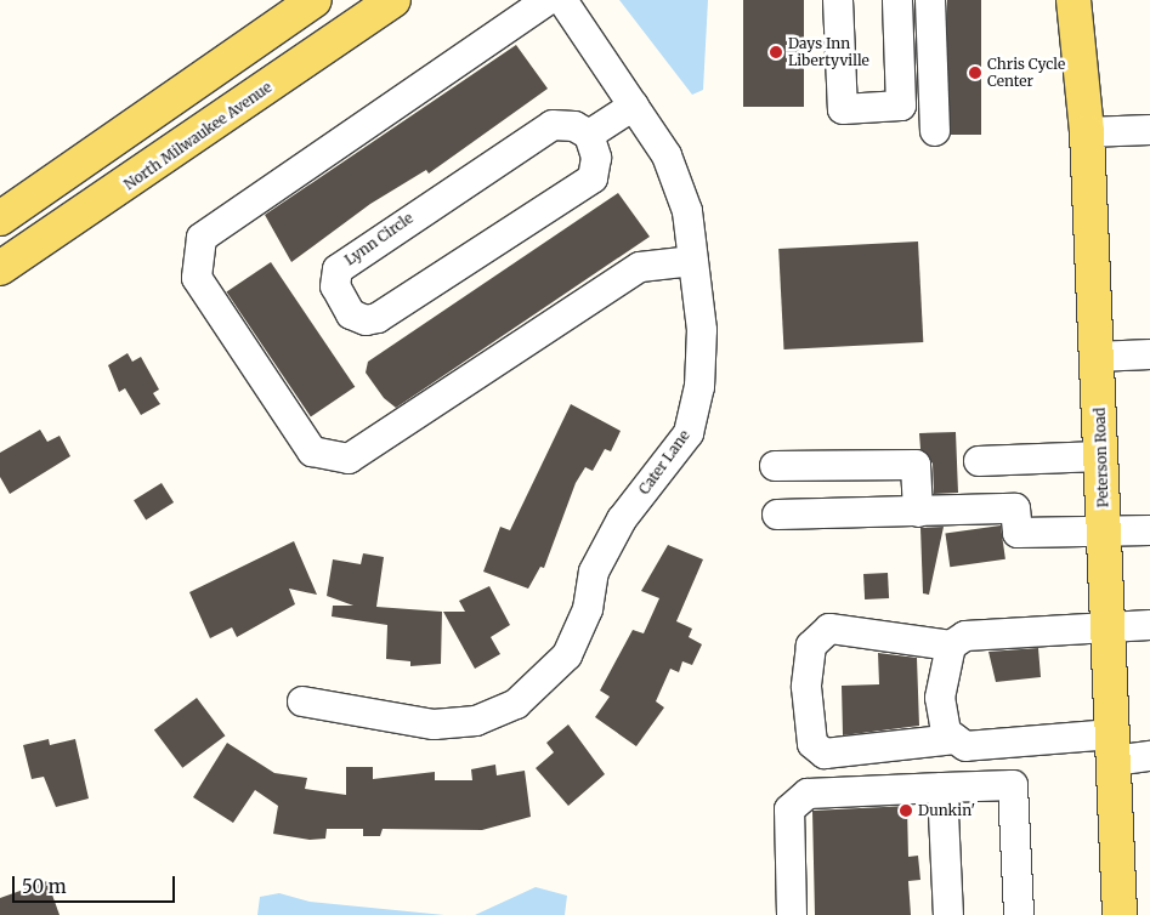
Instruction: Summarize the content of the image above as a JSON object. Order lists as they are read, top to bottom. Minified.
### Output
{"streets":{"main road":["North Milwaukee Avenue","Peterson Road"],"street":["Lynn Circle","Cater Lane"]},"places":["Days Inn Libertyville","Chris Cycle Center","Dunkin'"],"scale_bar":"50 m"}
